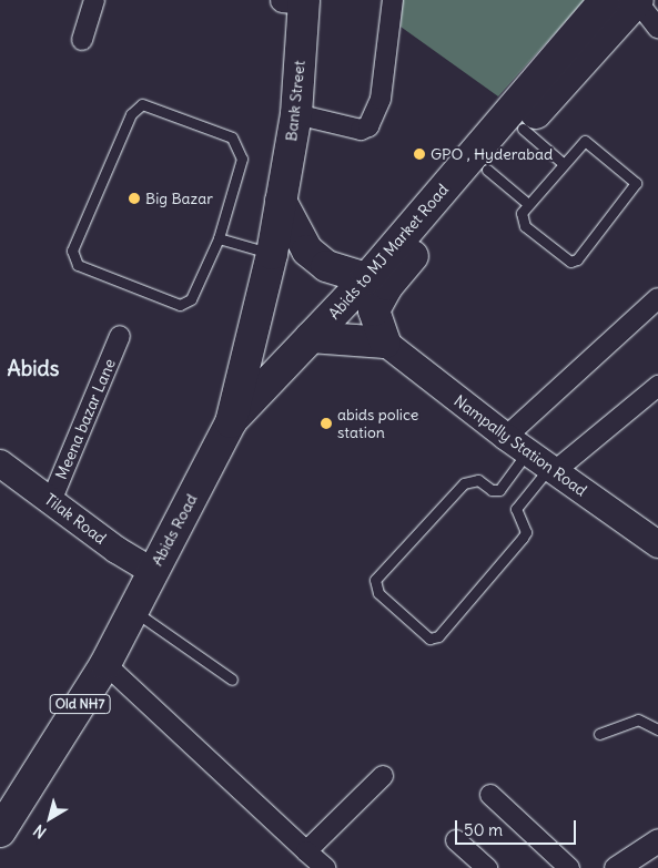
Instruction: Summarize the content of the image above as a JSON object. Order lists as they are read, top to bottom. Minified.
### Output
{"streets":{"main road":["Bank Street","Abids to MJ Market Road","Nampally Station Road","Tilak Road","Abids Road","Old NH7"],"street":["Meena bazar Lane"]},"crossings":[["Bank Street","Abids Road"],["Abids to MJ Market Road","Nampally Station Road"],["Abids to MJ Market Road","Abids Road"],["Meena bazar Lane","Tilak Road"],["Tilak Road","Abids Road"]],"districts":["Abids"],"places":["GPO , Hyderabad","Big Bazar","abids police station"],"scale_bar":"50 m","north":"bottom left"}
